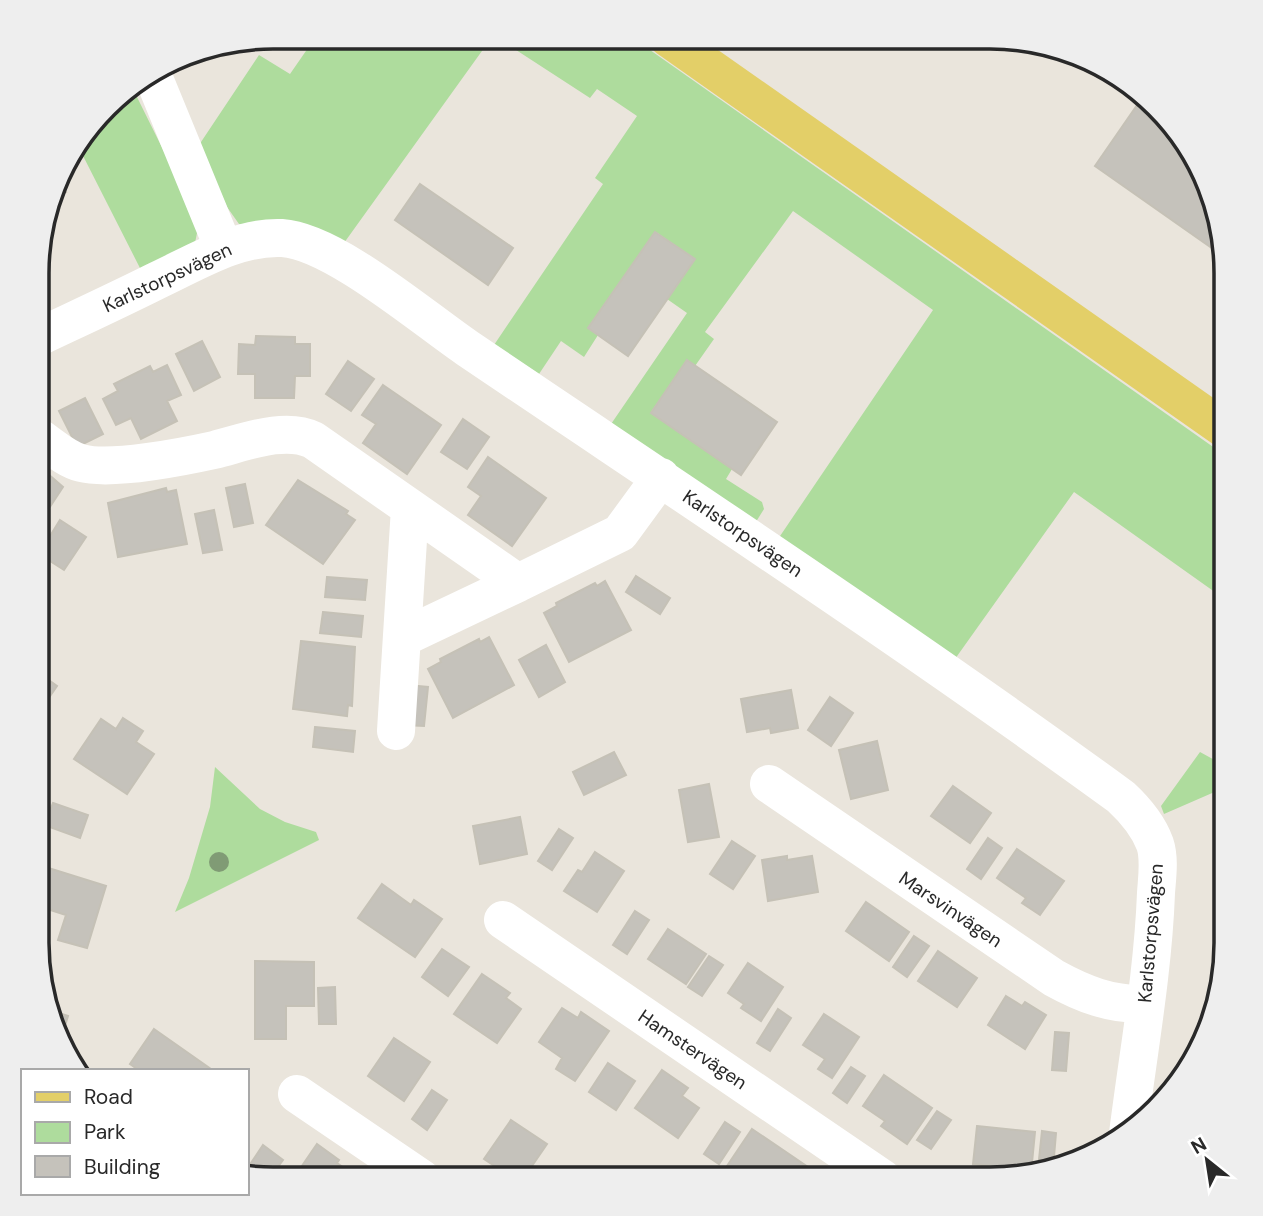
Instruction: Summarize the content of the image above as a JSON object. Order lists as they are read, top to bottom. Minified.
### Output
{"streets":{"street":["Karlstorpsvägen","Marsvinvägen","Hamstervägen"]},"crossings":[["Karlstorpsvägen","Marsvinvägen"]],"legend":["Road","Park","Building"],"north":"top left"}
